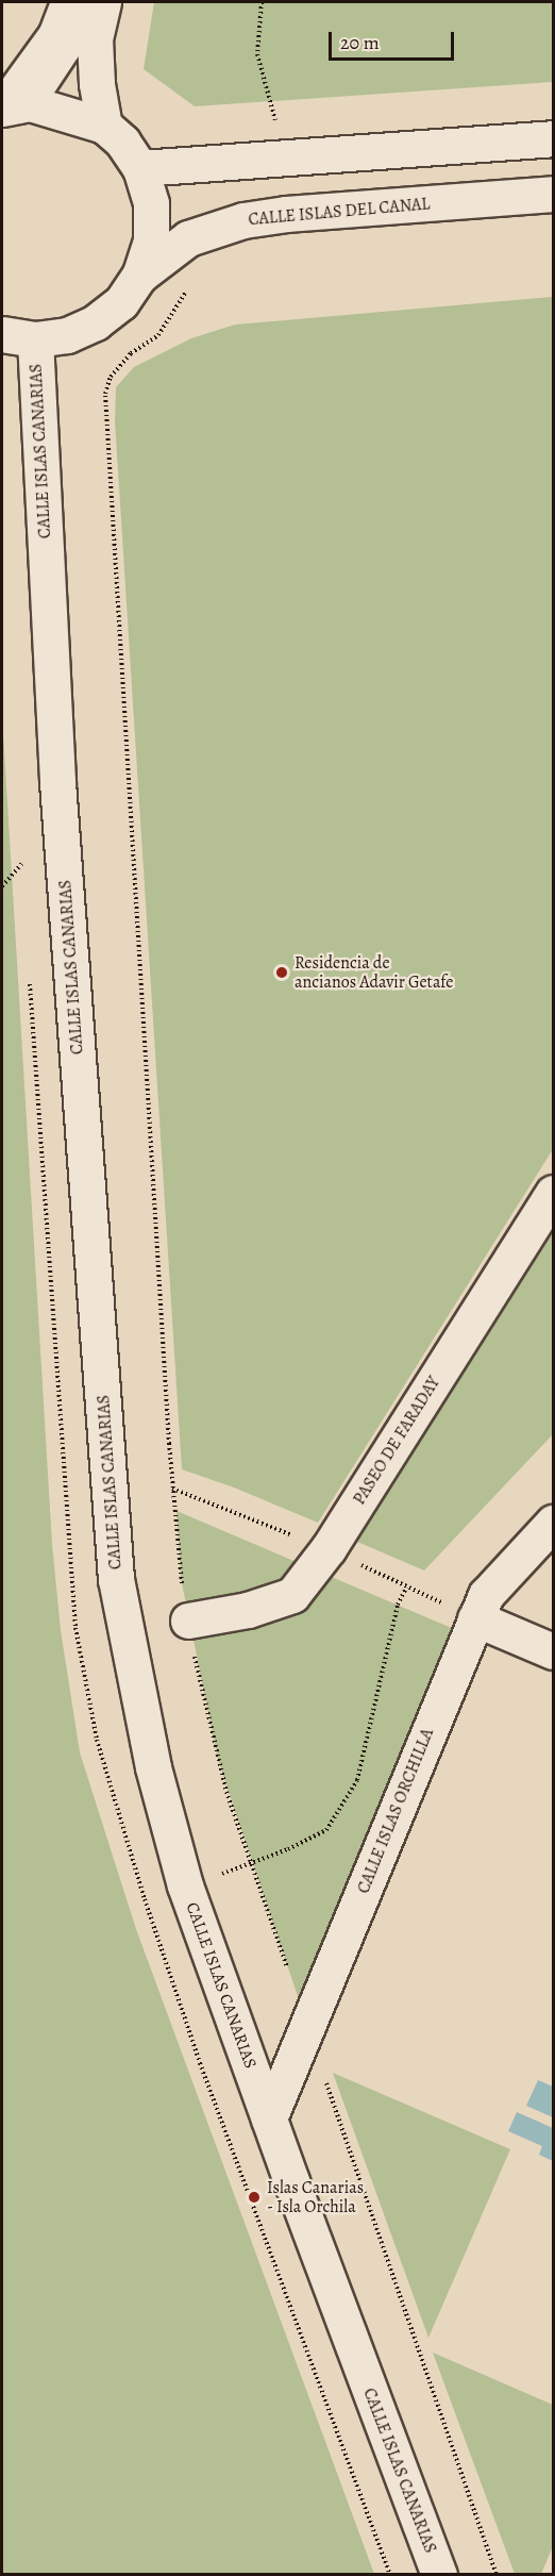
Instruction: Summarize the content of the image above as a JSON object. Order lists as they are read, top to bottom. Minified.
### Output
{"streets":{"street":["CALLE ISLAS DEL CANAL","CALLE ISLAS CANARIAS","PASEO DE FARADAY","CALLE ISLAS ORCHILLA"]},"crossings":[["CALLE ISLAS CANARIAS","CALLE ISLAS ORCHILLA"]],"places":["Residencia de ancianos Adavir Getafe","Islas Canarias - Isla Orchila"],"scale_bar":"20 m"}
